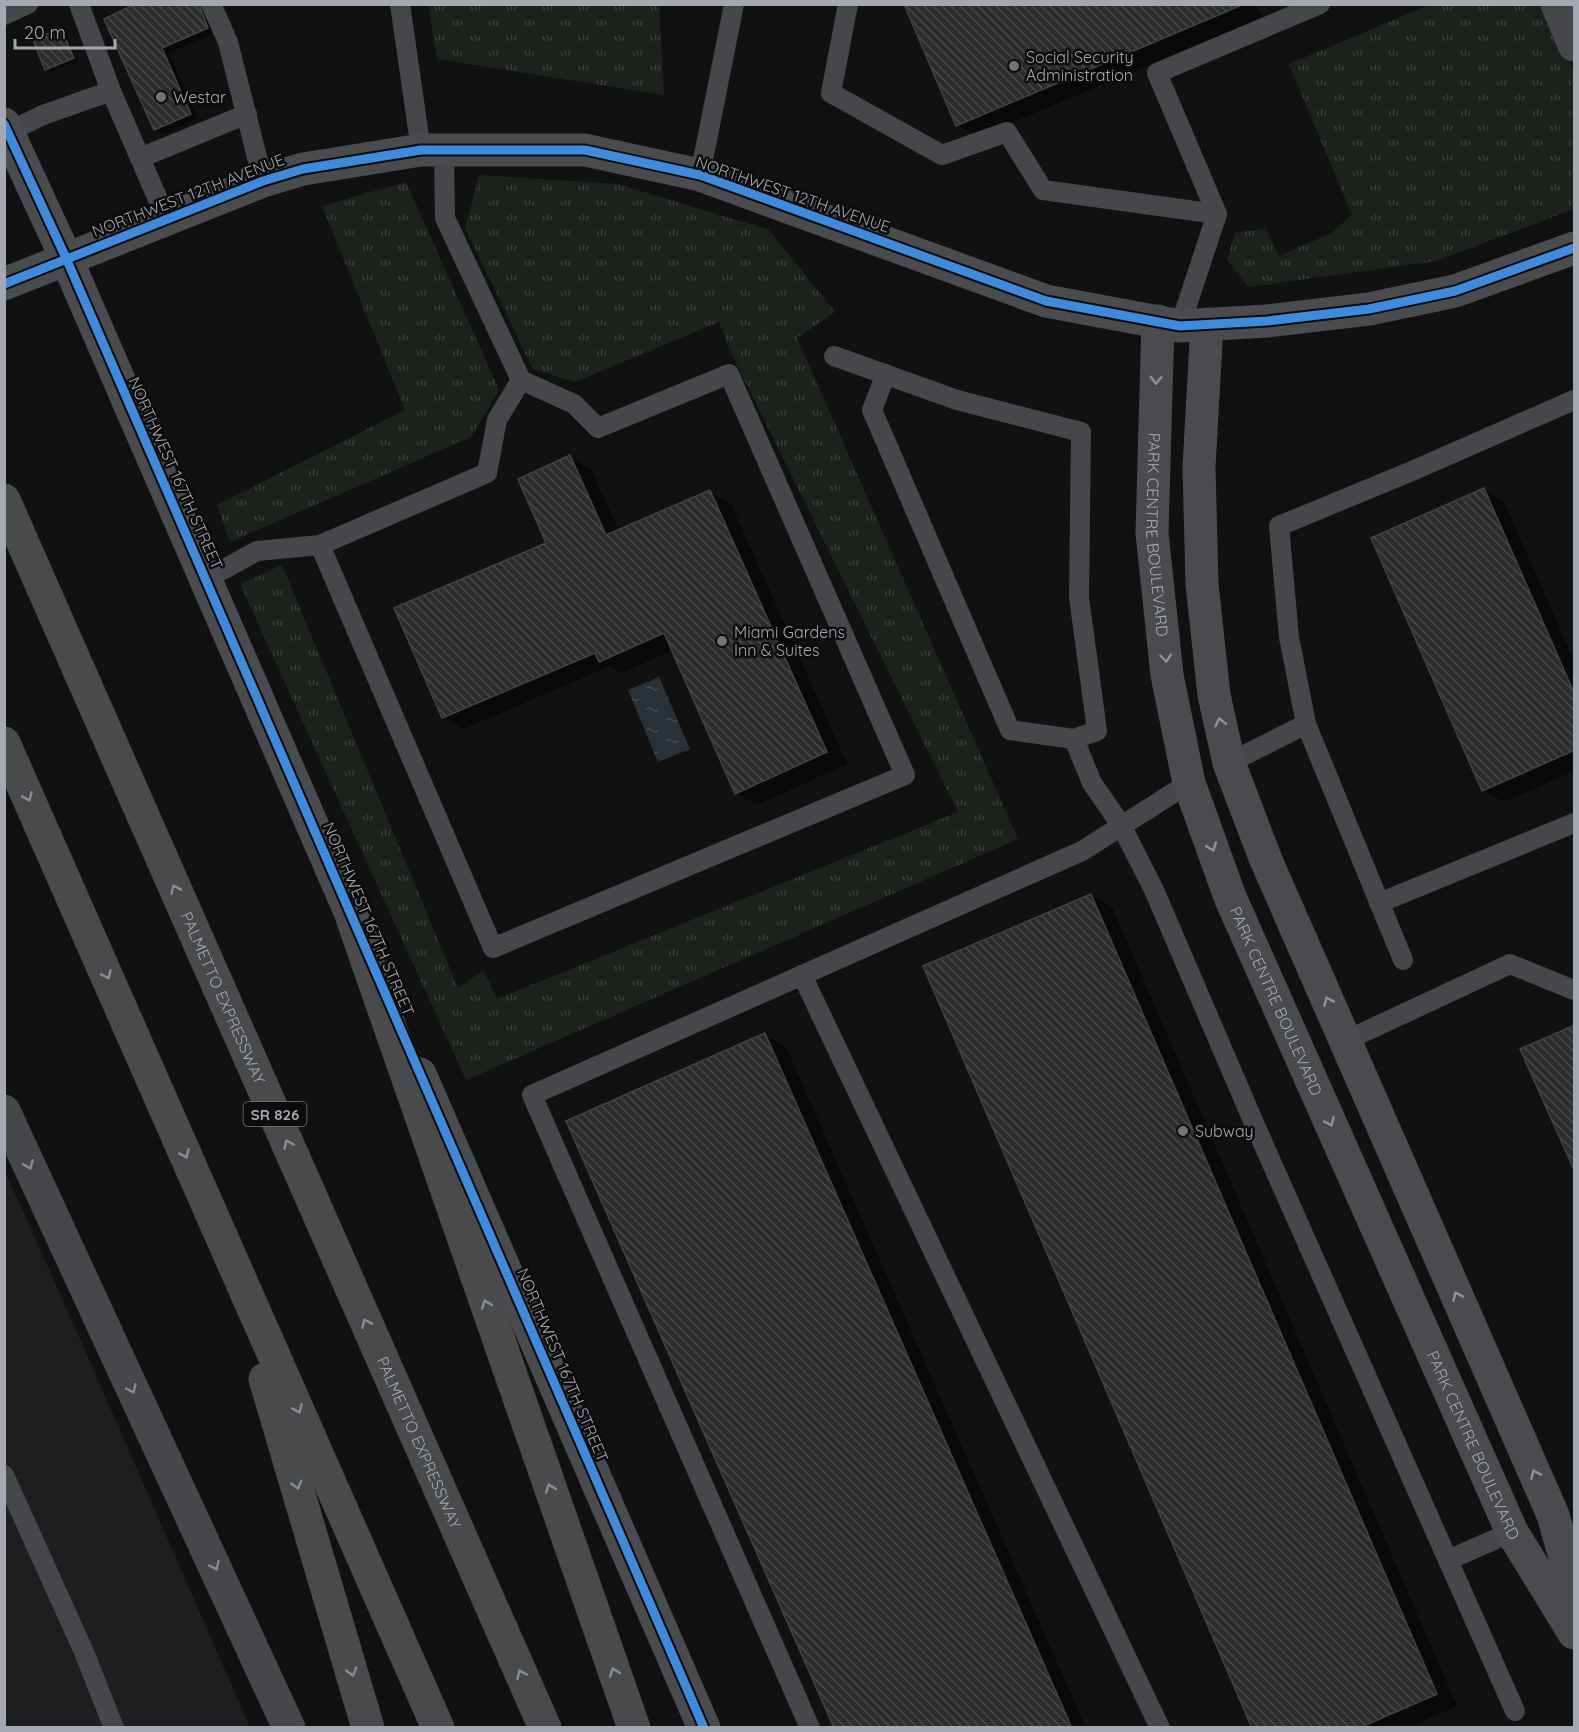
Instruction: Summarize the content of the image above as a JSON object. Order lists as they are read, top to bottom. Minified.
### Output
{"streets":{"highway":["PALMETTO EXPRESSWAY","SR 826"],"street":["NORTHWEST 12TH AVENUE","NORTHWEST 167TH STREET","PARK CENTRE BOULEVARD"]},"crossings":[["NORTHWEST 12TH AVENUE","NORTHWEST 167TH STREET"],["NORTHWEST 12TH AVENUE","PARK CENTRE BOULEVARD"]],"places":["Social Security Administration","Westar","Miami Gardens Inn & Suites","Subway"],"scale_bar":"20 m"}
